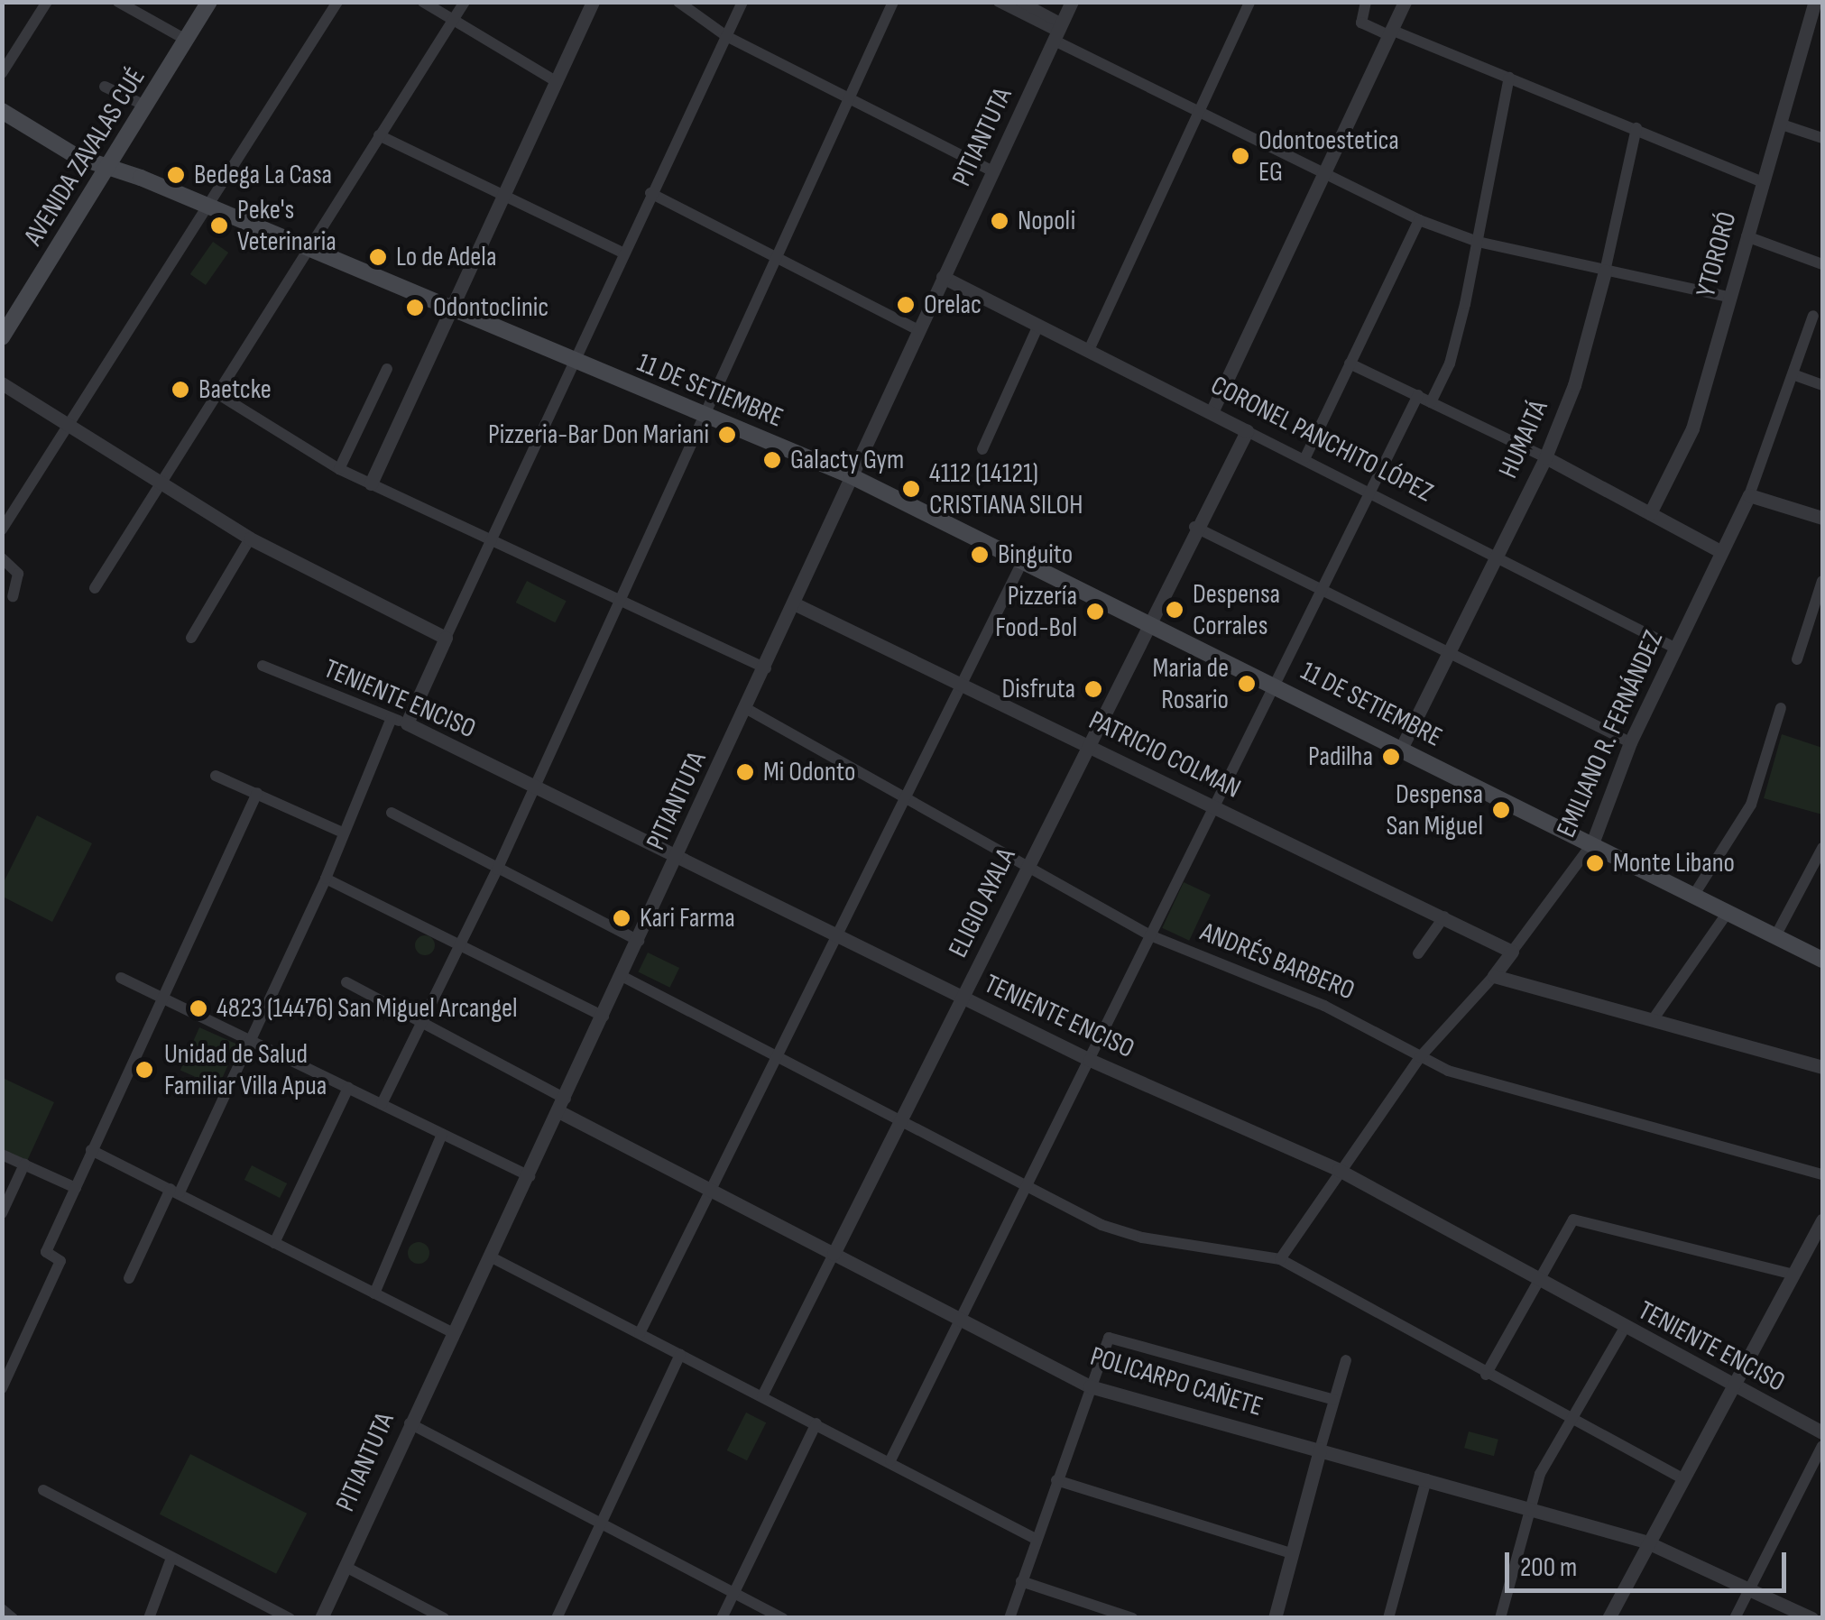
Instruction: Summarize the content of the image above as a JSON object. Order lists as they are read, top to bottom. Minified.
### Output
{"streets":{"main road":["AVENIDA ZAVALAS CUÉ","11 DE SETIEMBRE"],"street":["PITIANTUTA","YTORORÓ","CORONEL PANCHITO LÓPEZ","HUMAITÁ","TENIENTE ENCISO","EMILIANO R. FERNÁNDEZ","PATRICIO COLMAN","ELIGIO AYALA","ANDRÉS BARBERO","POLICARPO CAÑETE"]},"crossings":[["PITIANTUTA","11 DE SETIEMBRE"],["PITIANTUTA","CORONEL PANCHITO LÓPEZ"],["PITIANTUTA","TENIENTE ENCISO"],["PITIANTUTA","PATRICIO COLMAN"],["PITIANTUTA","ANDRÉS BARBERO"],["PITIANTUTA","POLICARPO CAÑETE"],["AVENIDA ZAVALAS CUÉ","11 DE SETIEMBRE"],["11 DE SETIEMBRE","HUMAITÁ"],["11 DE SETIEMBRE","EMILIANO R. FERNÁNDEZ"],["11 DE SETIEMBRE","ELIGIO AYALA"],["CORONEL PANCHITO LÓPEZ","HUMAITÁ"],["CORONEL PANCHITO LÓPEZ","EMILIANO R. FERNÁNDEZ"],["CORONEL PANCHITO LÓPEZ","ELIGIO AYALA"],["TENIENTE ENCISO","EMILIANO R. FERNÁNDEZ"],["TENIENTE ENCISO","ELIGIO AYALA"],["EMILIANO R. FERNÁNDEZ","PATRICIO COLMAN"],["EMILIANO R. FERNÁNDEZ","ANDRÉS BARBERO"],["PATRICIO COLMAN","ELIGIO AYALA"],["ELIGIO AYALA","ANDRÉS BARBERO"],["ELIGIO AYALA","POLICARPO CAÑETE"]],"places":["Odontoestetica EG","Bedega La Casa","Nopoli","Peke's Veterinaria","Lo de Adela","Orelac","Odontoclinic","Baetcke","Pizzeria-Bar Don Mariani","Galacty Gym","4112 (14121) CRISTIANA SILOH","Binguito","Despensa Corrales","Pizzería Food-Bol","Maria de Rosario","Disfruta","Padilha","Mi Odonto","Despensa San Miguel","Monte Libano","Kari Farma","4823 (14476) San Miguel Arcangel","Unidad de Salud Familiar Villa Apua"],"scale_bar":"200 m"}
